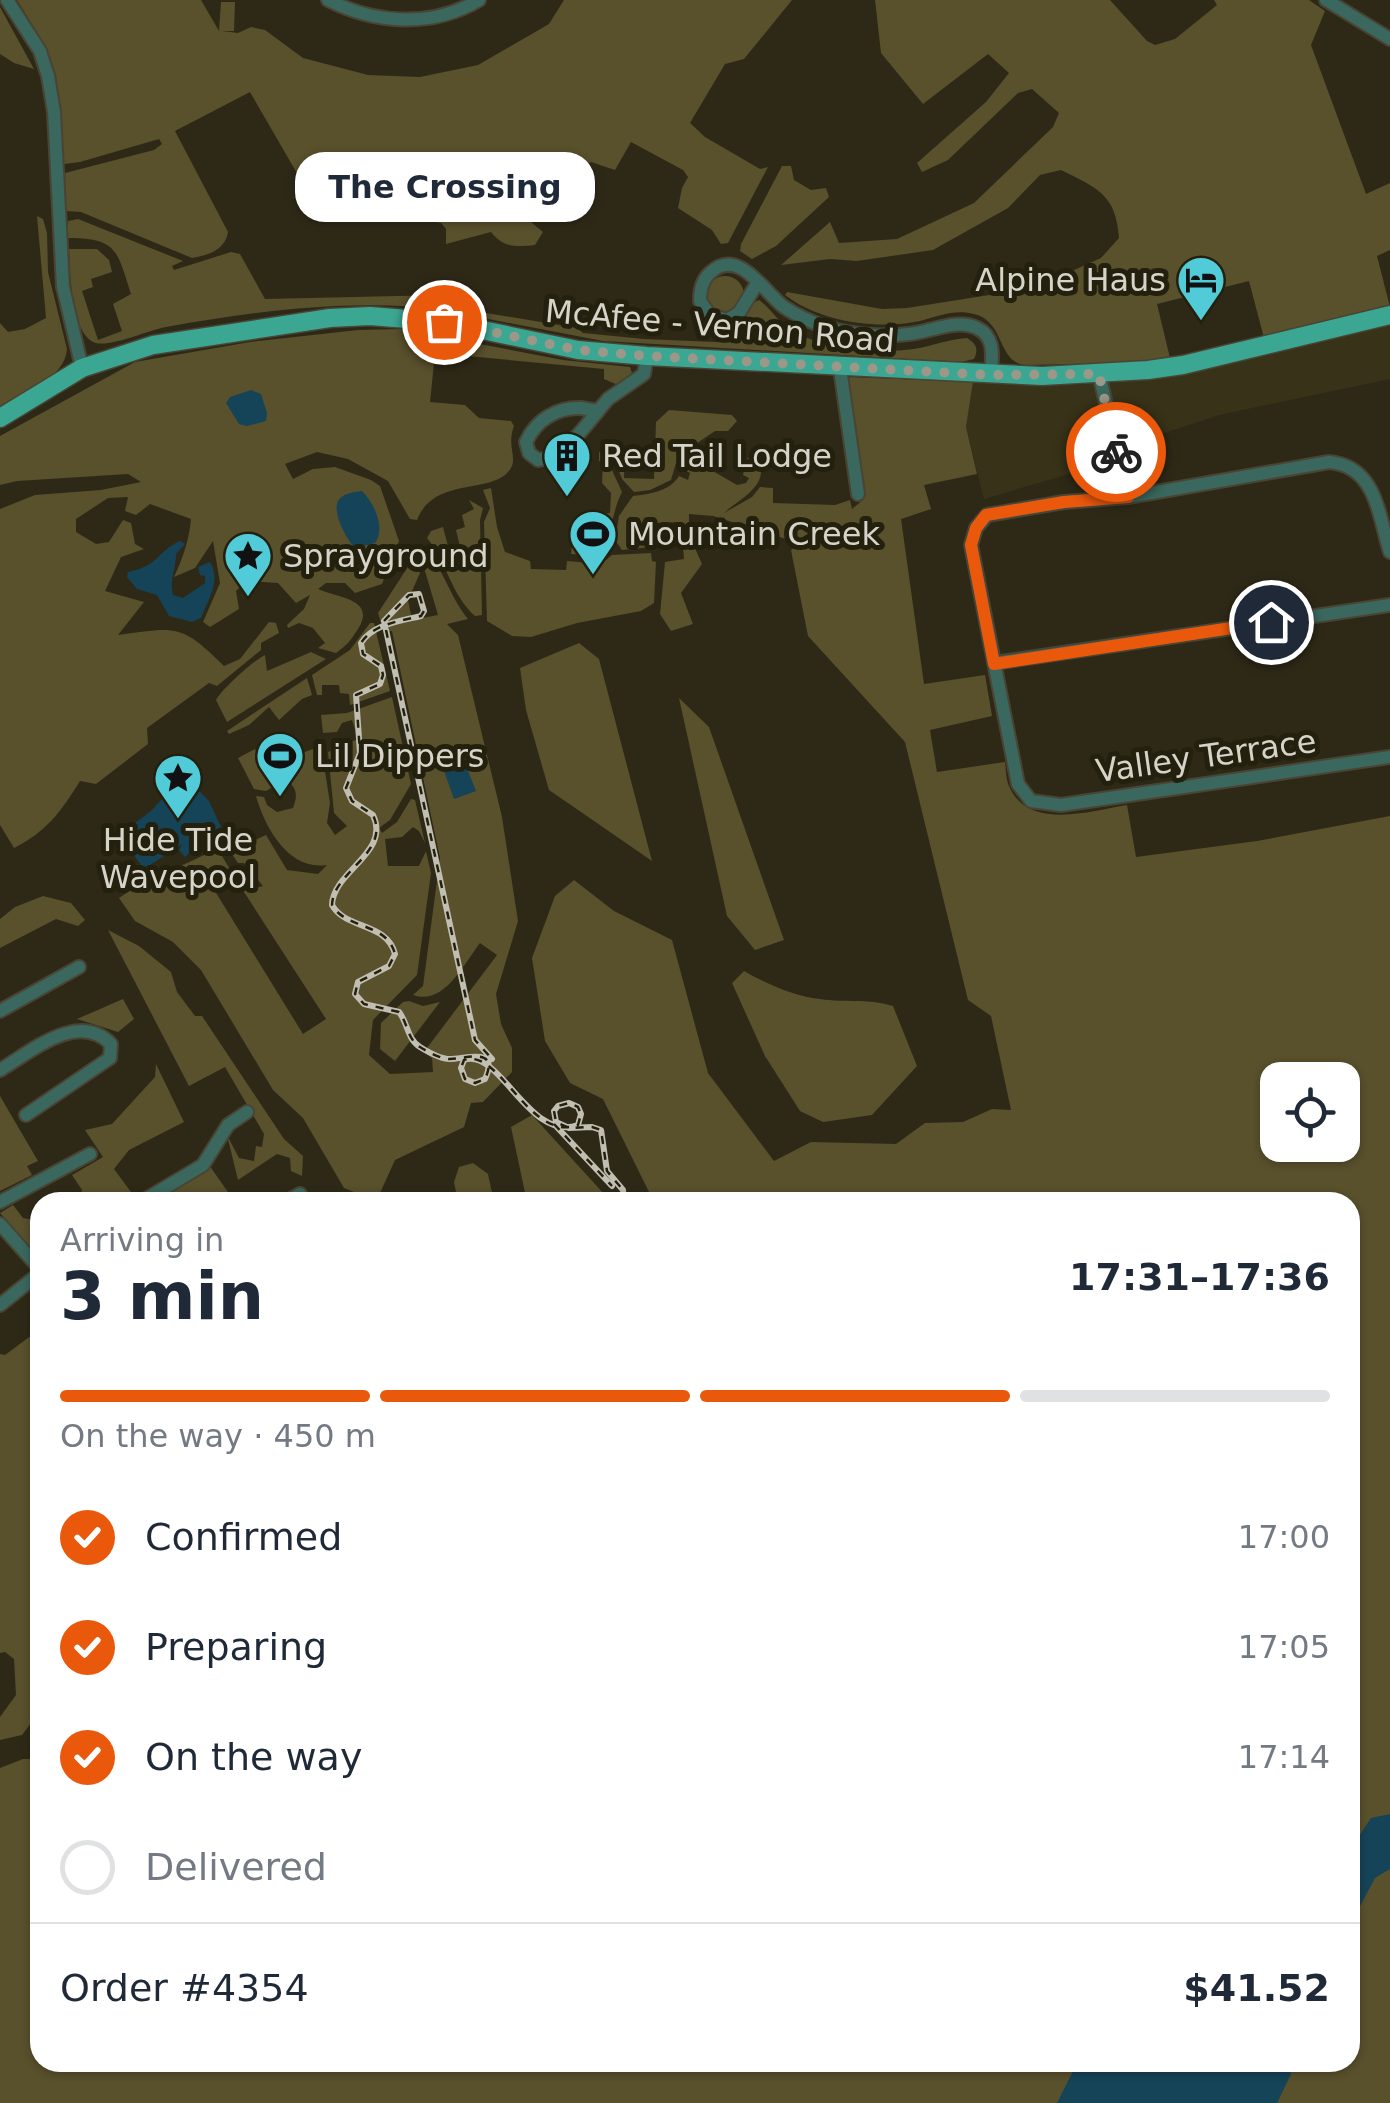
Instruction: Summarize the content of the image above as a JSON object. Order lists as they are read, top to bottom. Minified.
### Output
{"streets":{"main road":["McAfee - Vernon Road"],"street":["Valley Terrace"]},"places":{"other":["The Crossing"],"hotel":["Alpine Haus"],"building":["Red Tail Lodge"],"sports":["Mountain Creek","Lil Dippers"],"place":["Sprayground","Hide Tide Wavepool"]},"page":{"bubble":"The Crossing","heading":["3 min","Arriving in","17:31–17:36"],"panel":["Order #4354","$41.52"],"bar":"On the way · 450 m","list":[["Confirmed","17:00"],["Preparing","17:05"],["On the way","17:14"],"Delivered"]}}
